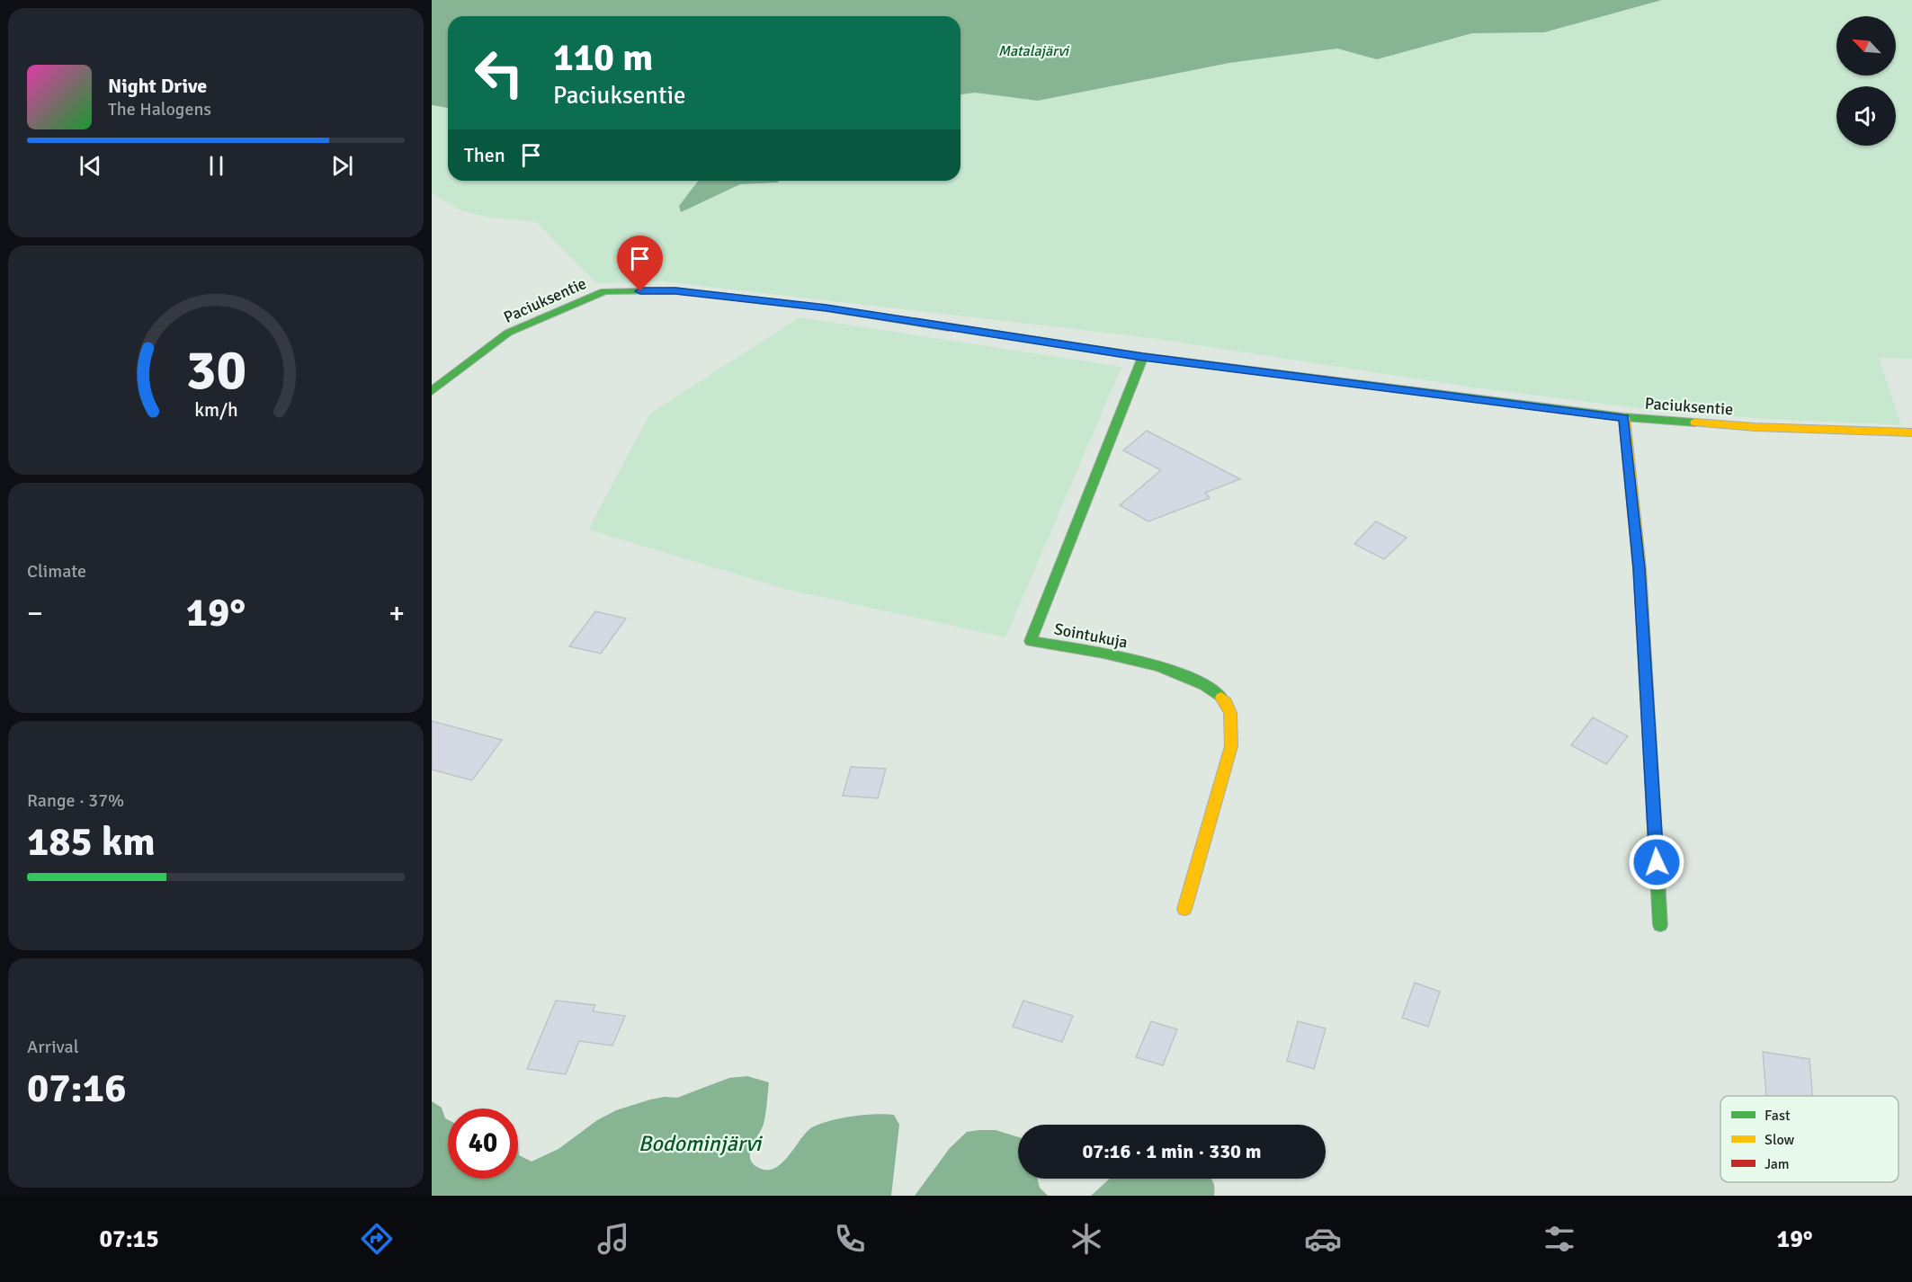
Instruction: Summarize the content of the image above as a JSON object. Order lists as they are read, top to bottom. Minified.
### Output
{"streets":{"street":["Paciuksentie","Sointukuja"]},"crossings":[["Paciuksentie","Sointukuja"]],"water":["Matalajärvi","Bodominjärvi"],"legend":["Fast","Slow","Jam"],"north":"top left","page":{"turn":["110 m","Paciuksentie"],"song":["Night Drive","The Halogens"],"then":"Then","tile":["Climate",["Range · 37%","185 km"],["Arrival","07:16"]],"heat":["−","19°","+"],"limit":"40","trip":"07:16 · 1 min · 330 m","tabs":["07:15","19°"],"gauge":["30","km/h"]}}
